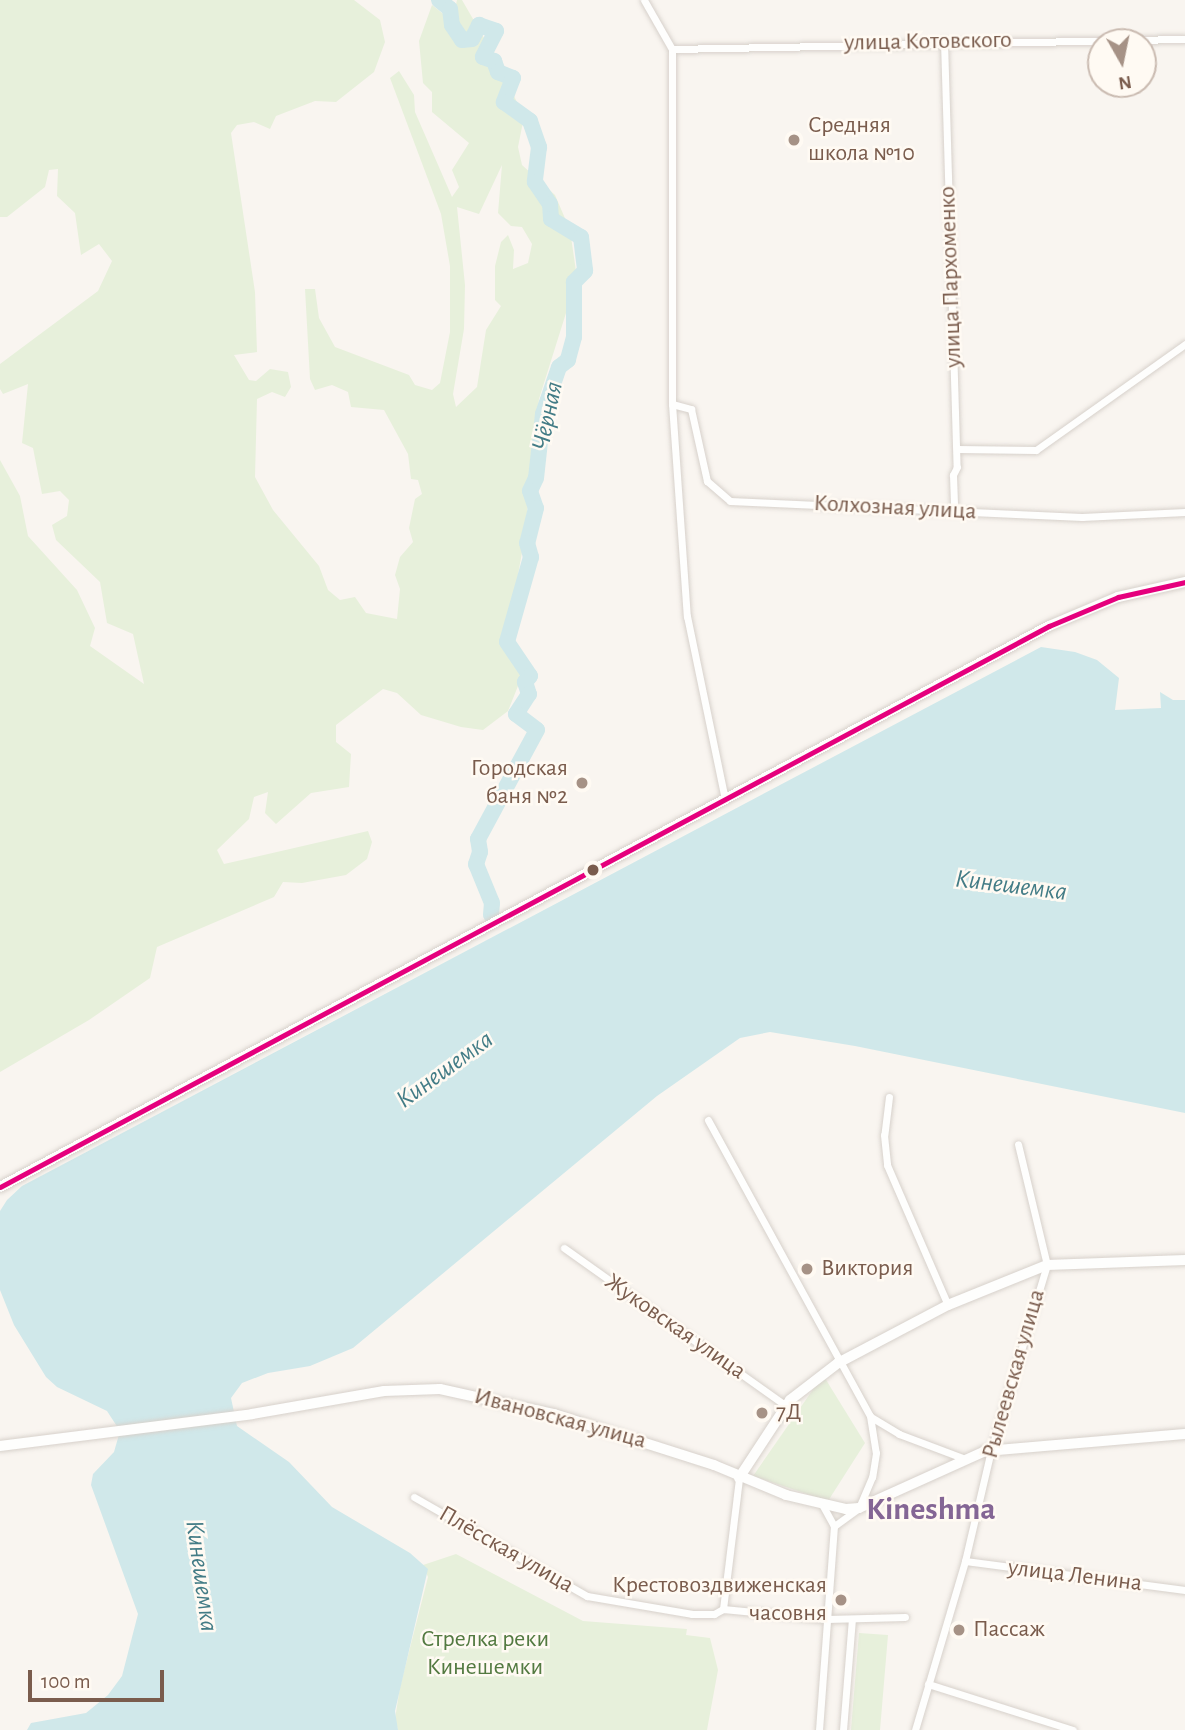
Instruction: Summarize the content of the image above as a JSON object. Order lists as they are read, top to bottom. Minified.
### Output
{"streets":{"street":["улица Котовского","улица Пархоменко","Колхозная улица","Жуковская улица","Рылеевская улица","Ивановская улица","Плёсская улица","улица Ленина"]},"crossings":[["улица Котовского","улица Пархоменко"],["улица Пархоменко","Колхозная улица"],["Рылеевская улица","улица Ленина"]],"districts":["Kineshma"],"water":["Чёрная","Кинешемка"],"parks":["Стрелка реки Кинешемки"],"places":["Средняя школа №10","Городская баня №2","Виктория","7Д","Крестовоздвиженская часовня","Пассаж"],"scale_bar":"100 m","north":"bottom"}
